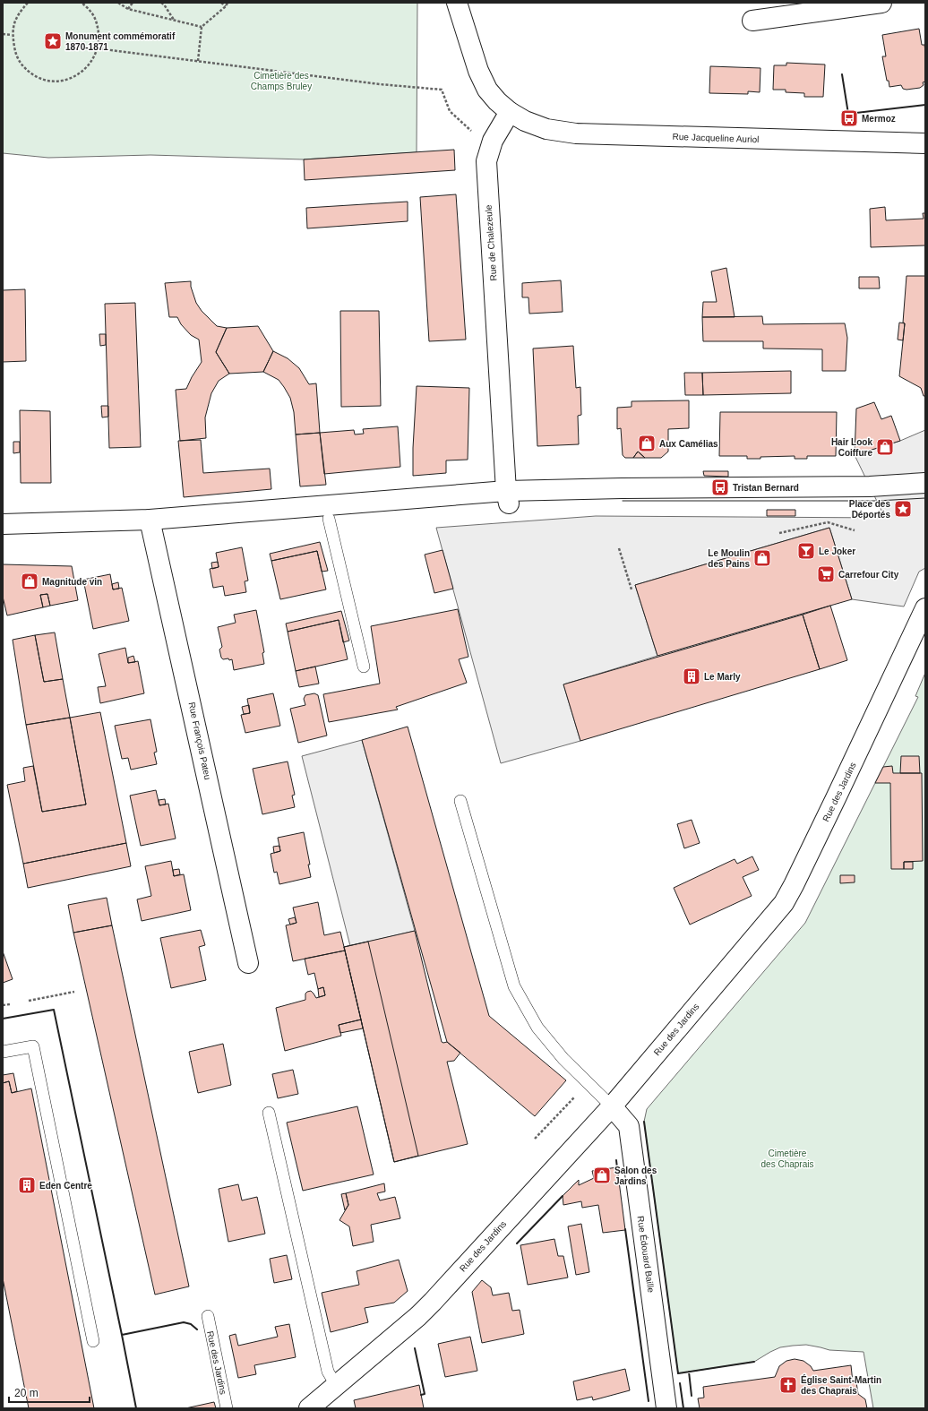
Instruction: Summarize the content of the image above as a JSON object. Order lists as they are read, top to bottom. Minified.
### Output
{"streets":{"street":["Rue Jacqueline Auriol","Rue de Chalezeule","Rue François Pateu","Rue des Jardins","Rue Édouard Baille"]},"crossings":[["Rue Jacqueline Auriol","Rue de Chalezeule"],["Rue des Jardins","Rue Édouard Baille"]],"parks":["Cimetière des Champs Bruley","Cimetière des Chaprais"],"places":{"place":["Monument commémoratif 1870-1871","Place des Déportés"],"bus stop":["Mermoz","Tristan Bernard"],"shop":["Aux Camélias","Hair Look Coiffure","Le Moulin des Pains","Magnitude vin","Salon des Jardins"],"bar":["Le Joker"],"supermarket":["Carrefour City"],"building":["Le Marly","Eden Centre"],"church":["Église Saint-Martin des Chaprais"]},"scale_bar":"20 m"}
